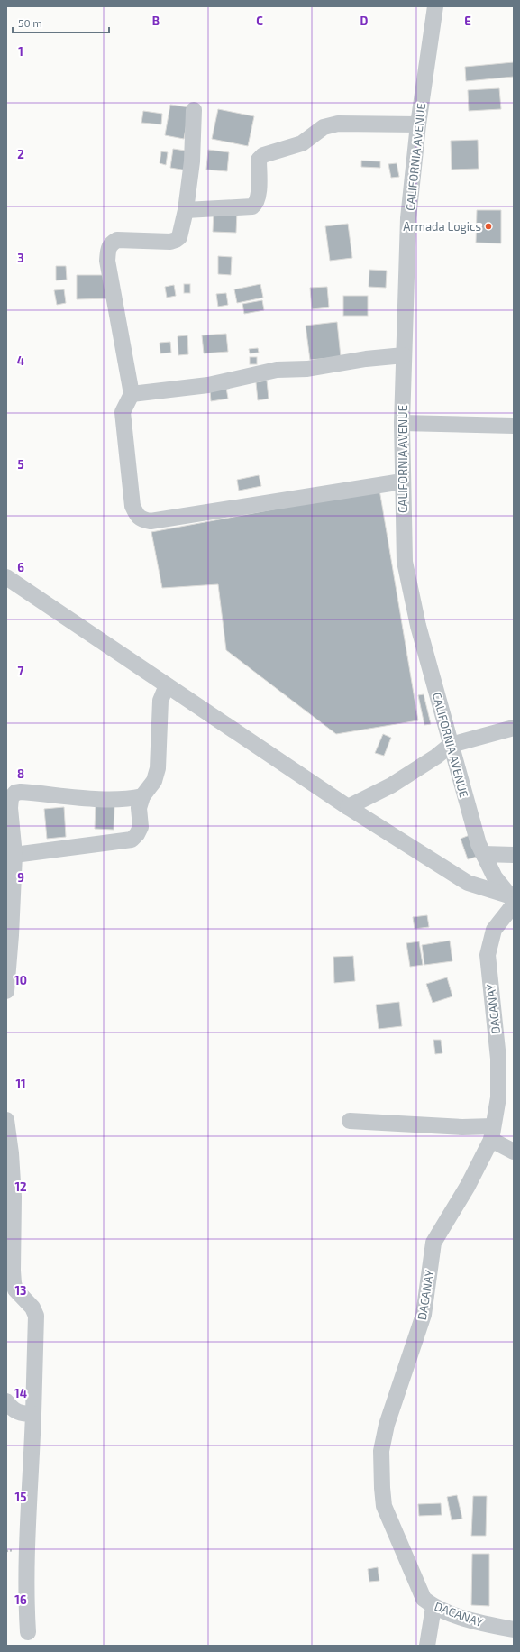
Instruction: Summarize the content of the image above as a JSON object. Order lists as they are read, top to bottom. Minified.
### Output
{"streets":{"street":["CALIFORNIA AVENUE","DACANAY"]},"crossings":[["CALIFORNIA AVENUE","DACANAY"]],"places":["Armada Logics"],"scale_bar":"50 m","grid":{"columns":["B","C","D","E"],"rows":["1","2","3","4","5","6","7","8","9","10","11","12","13","14","15","16"]}}
